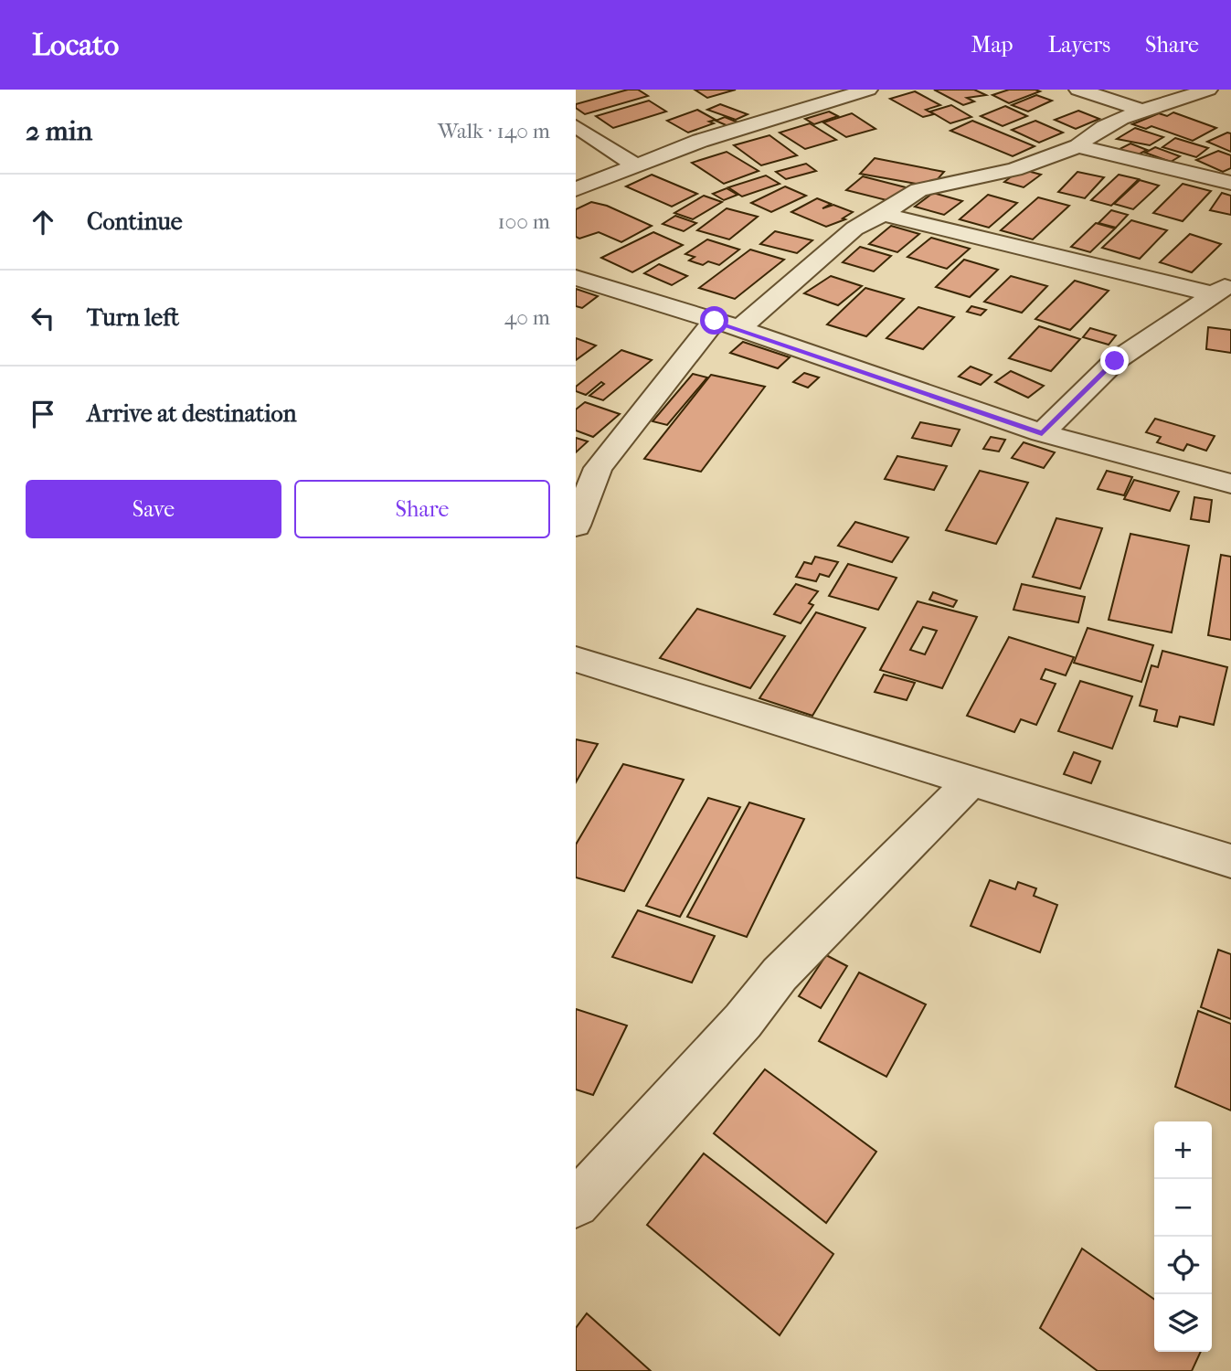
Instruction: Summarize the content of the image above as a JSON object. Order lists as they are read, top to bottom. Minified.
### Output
{"page":{"header":"Locato","nav":["Map","Layers","Share"],"heading":["2 min","Walk · 140 m"],"list":[["Continue","100 m"],["Turn left","40 m"],"Arrive at destination"],"buttons":["Save","Share"],"map_buttons":["+","−"]}}
